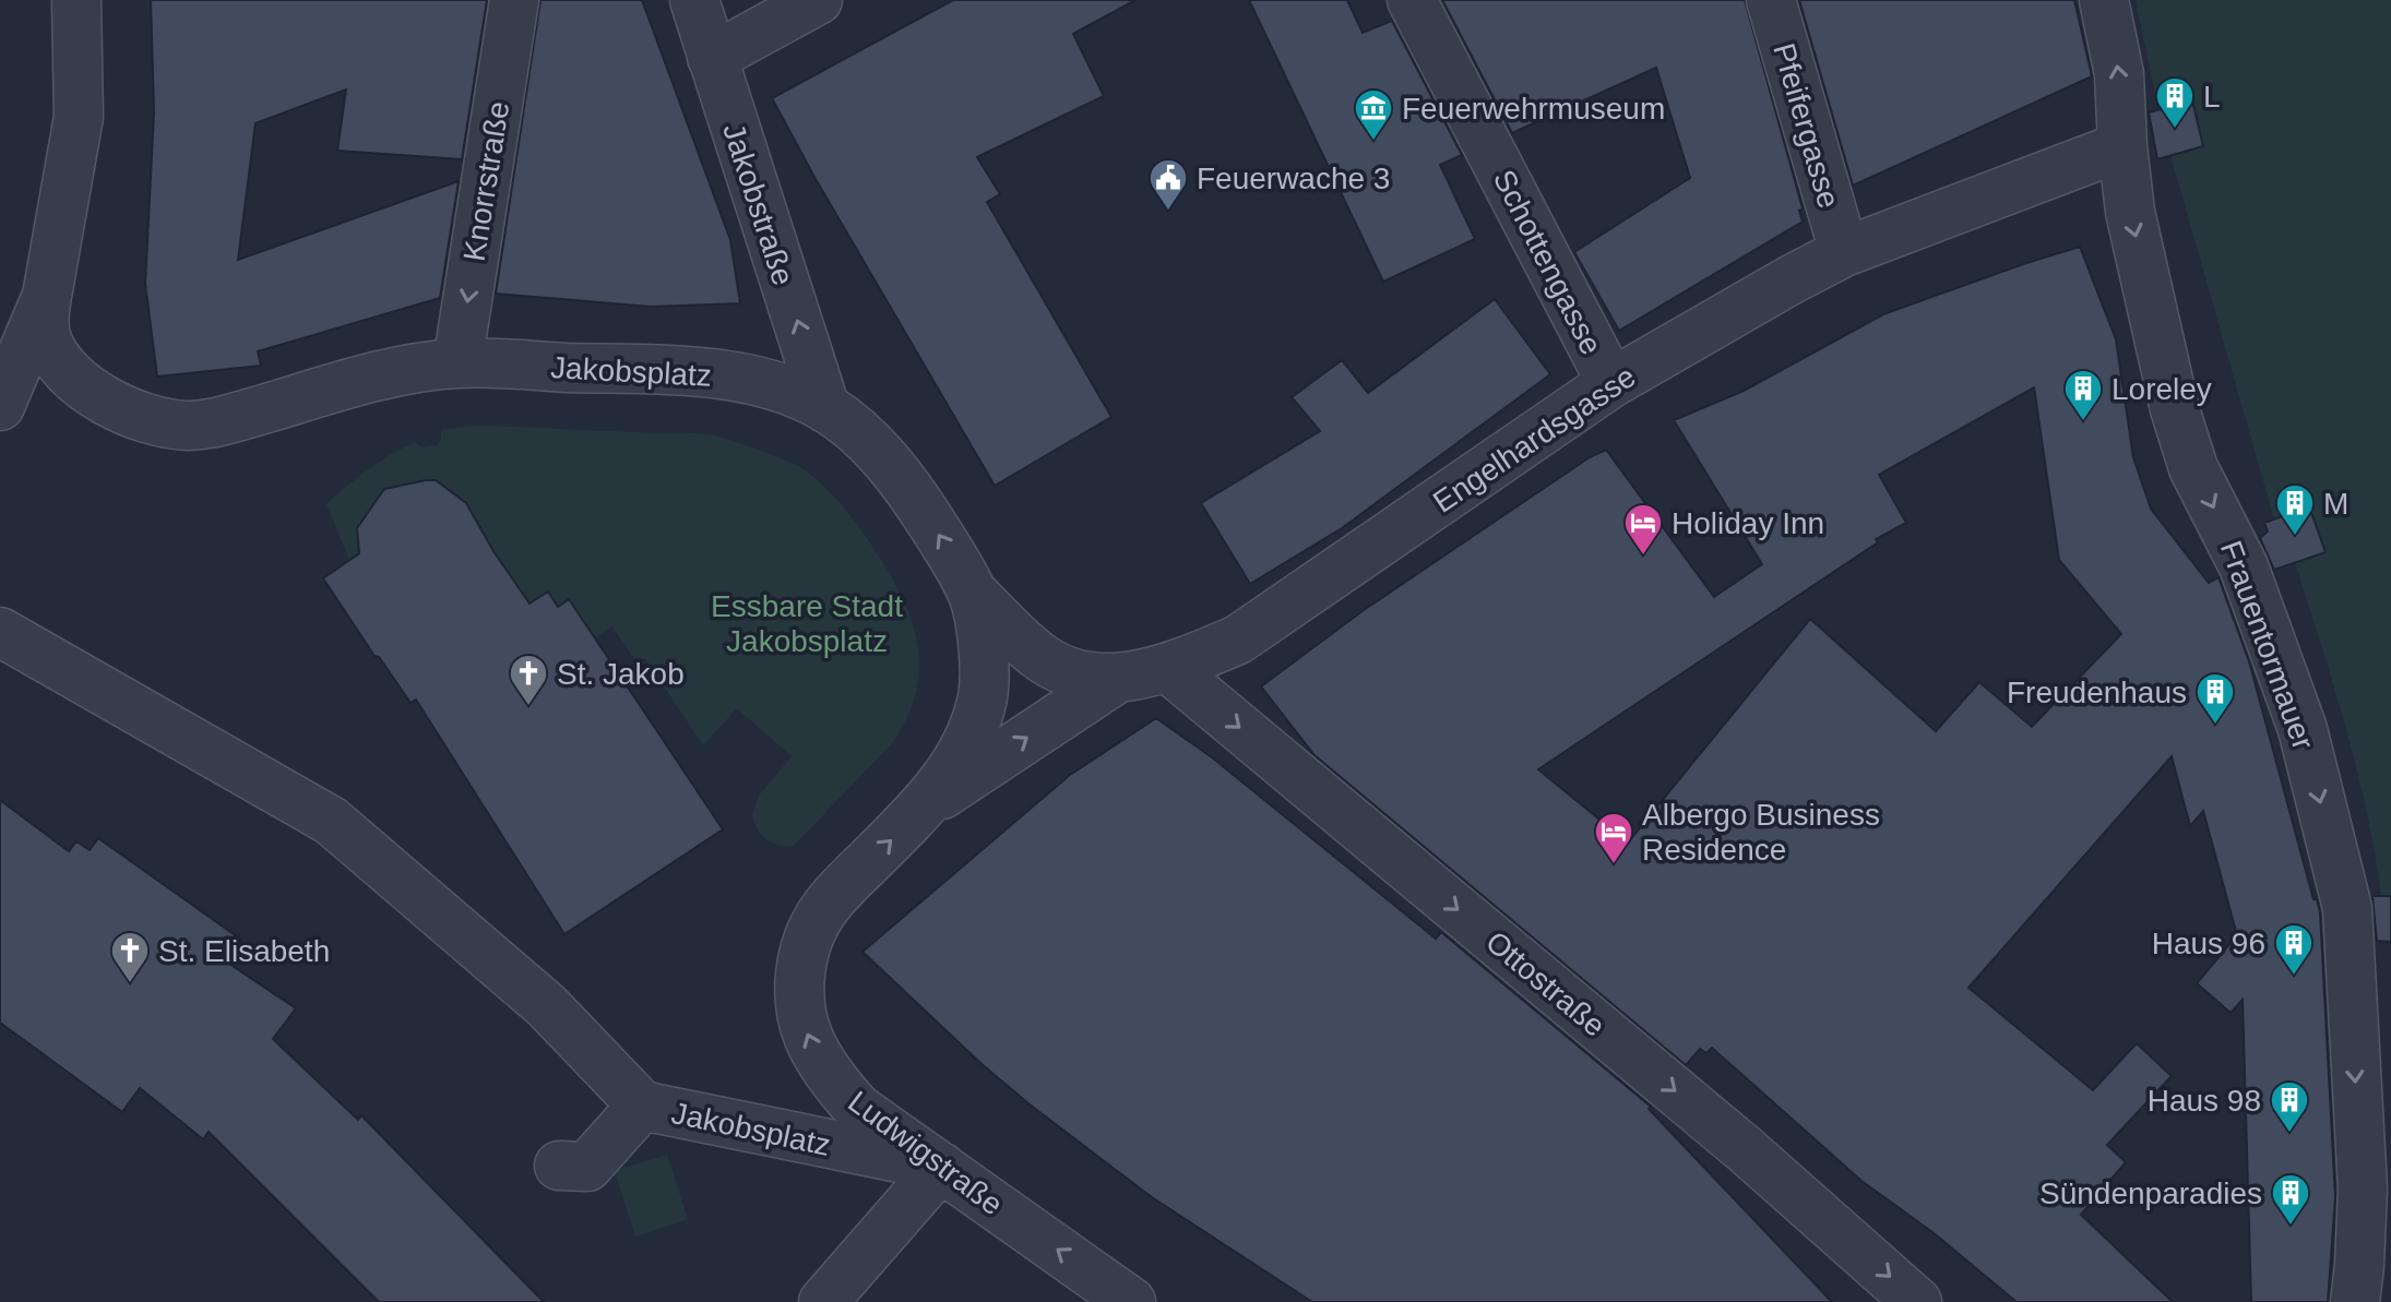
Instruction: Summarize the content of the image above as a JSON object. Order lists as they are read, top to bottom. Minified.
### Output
{"streets":{"street":["Pfeifergasse","Knorrstraße","Jakobstraße","Schottengasse","Jakobsplatz","Engelhardsgasse","Frauentormauer","Ottostraße","Ludwigstraße"]},"crossings":[["Pfeifergasse","Engelhardsgasse"],["Knorrstraße","Jakobsplatz"],["Jakobstraße","Jakobsplatz"],["Schottengasse","Engelhardsgasse"],["Jakobsplatz","Engelhardsgasse"],["Jakobsplatz","Ludwigstraße"],["Engelhardsgasse","Frauentormauer"],["Engelhardsgasse","Ottostraße"]],"one_way":["Jakobstraße","Ottostraße","Ludwigstraße"],"parks":["Essbare Stadt Jakobsplatz"],"places":{"building":["L","Loreley","M","Freudenhaus","Haus 96","Haus 98","Sündenparadies"],"museum":["Feuerwehrmuseum"],"public building":["Feuerwache 3"],"hotel":["Holiday Inn","Albergo Business Residence"],"church":["St. Jakob","St. Elisabeth"]}}
